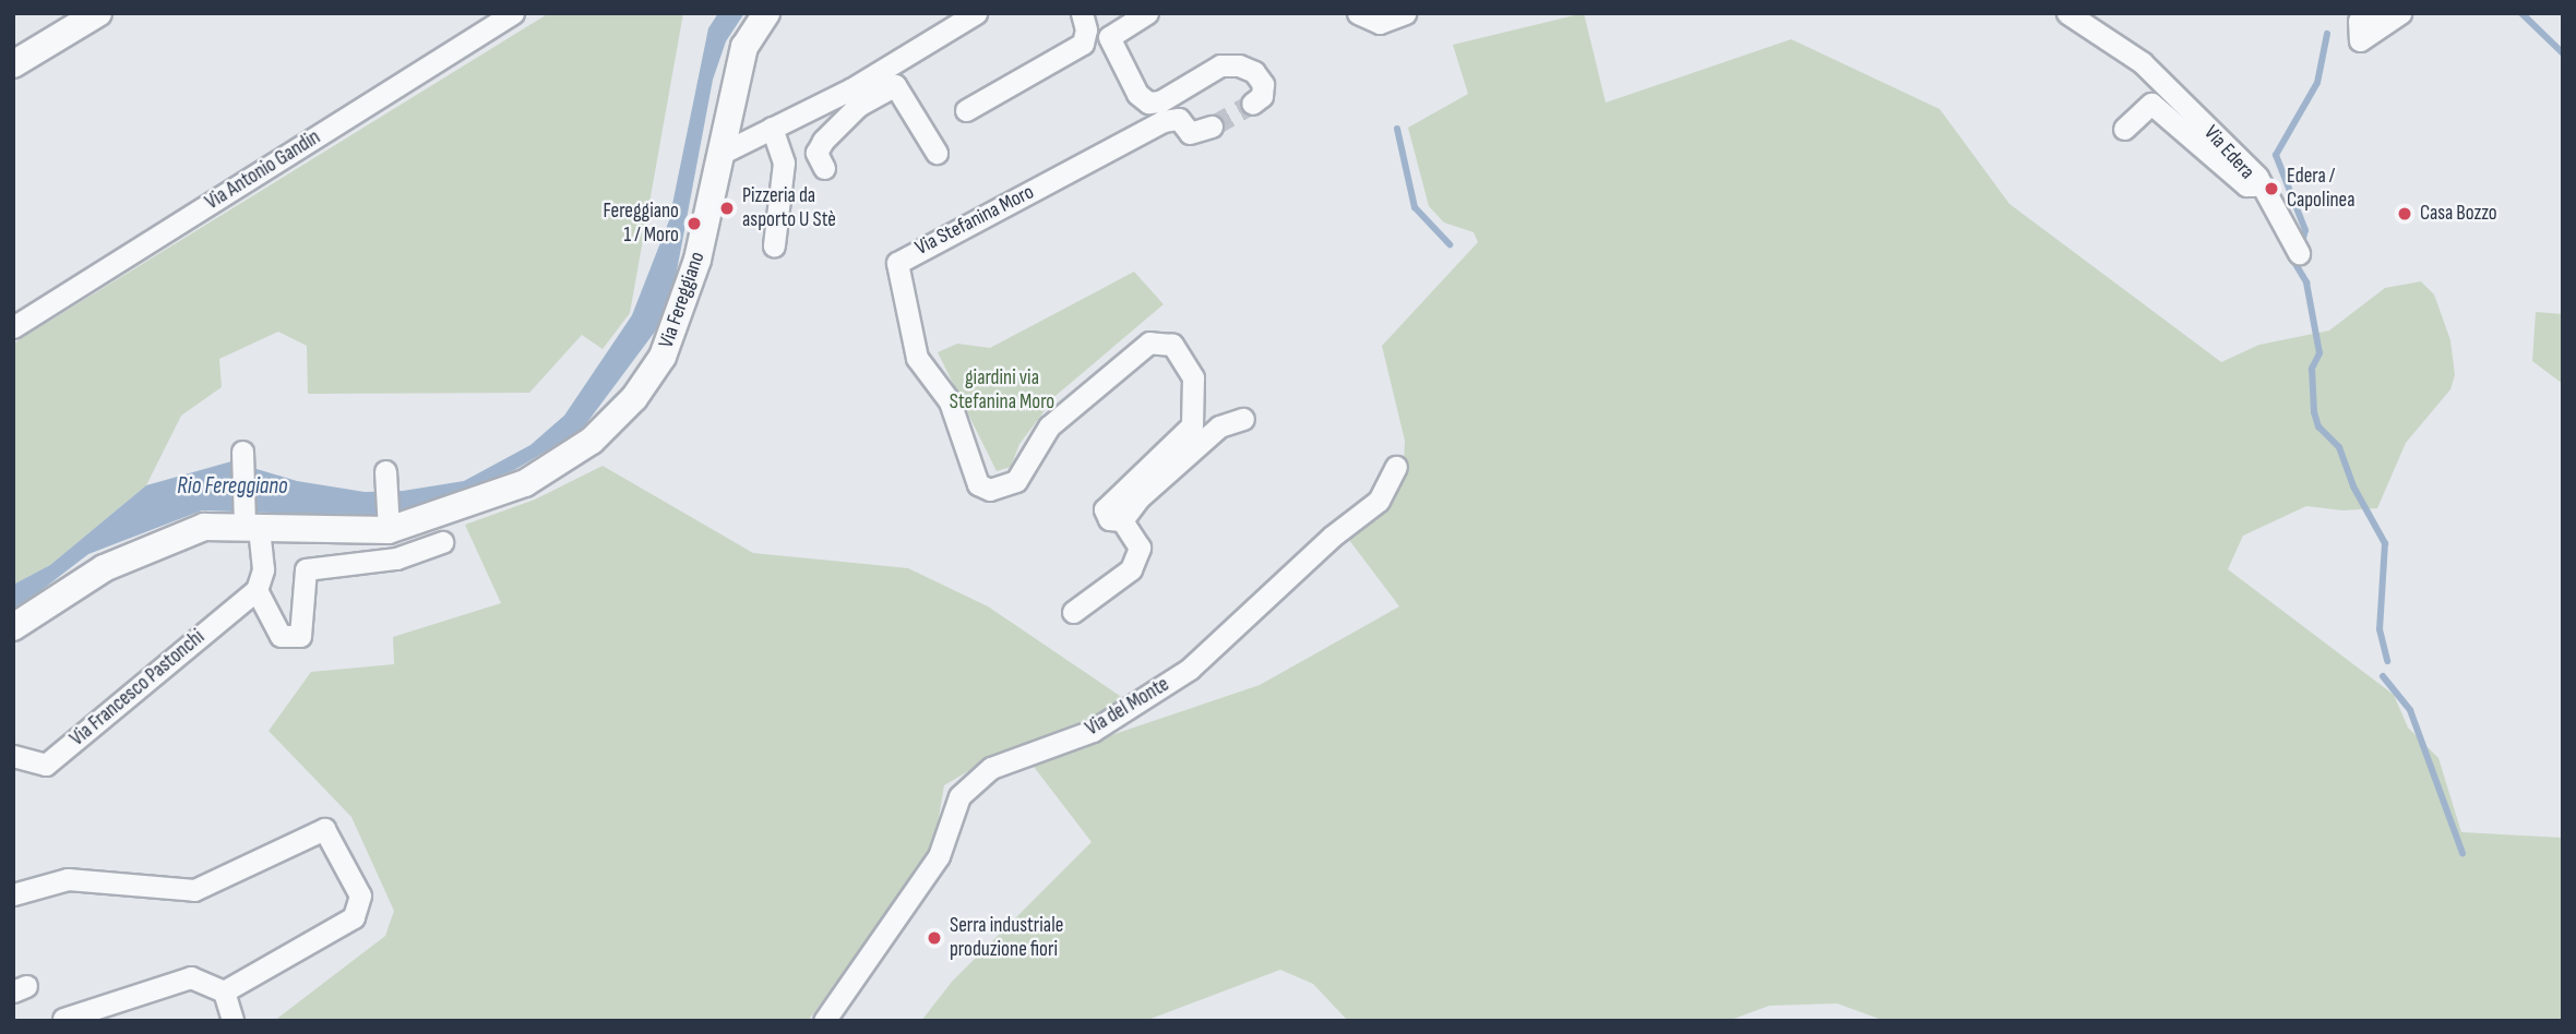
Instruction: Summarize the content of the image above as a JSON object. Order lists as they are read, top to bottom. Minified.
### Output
{"streets":{"street":["Via Edera","Via Antonio Gandin","Via Stefanina Moro","Via Fereggiano","Via Francesco Pastonchi","Via del Monte"]},"water":["Rio Fereggiano"],"parks":["giardini via Stefanina Moro"],"places":["Edera / Capolinea","Pizzeria da asporto U Stè","Casa Bozzo","Fereggiano 1 / Moro","Serra industriale produzione fiori"]}
